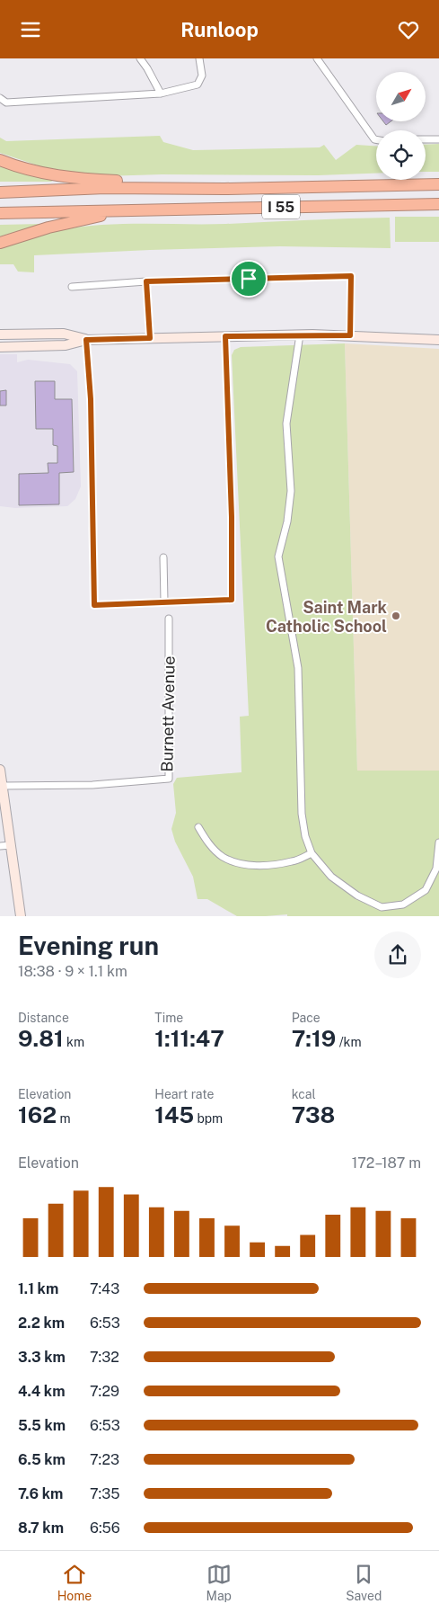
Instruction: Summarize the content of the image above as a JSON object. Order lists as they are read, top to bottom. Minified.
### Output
{"streets":{"highway":["I 55"],"street":["Burnett Avenue"]},"places":["Saint Mark Catholic School"],"north":"top right","page":{"header":"Runloop","heading":["Evening run","18:38 · 9 × 1.1 km"],"stats":[["Distance","9.81 km"],["Time","1:11:47"],["Pace","7:19 /km"],["Elevation","162 m"],["Heart rate","145 bpm"],["kcal","738"]],"chart":["Elevation","172–187 m"],"list":[{"name":"1.1 km","note":"7:43"},{"name":"2.2 km","note":"6:53"},{"name":"3.3 km","note":"7:32"},{"name":"4.4 km","note":"7:29"},{"name":"5.5 km","note":"6:53"},{"name":"6.5 km","note":"7:23"},{"name":"7.6 km","note":"7:35"},{"name":"8.7 km","note":"6:56"}],"tabs":["Home","Map","Saved"]}}
